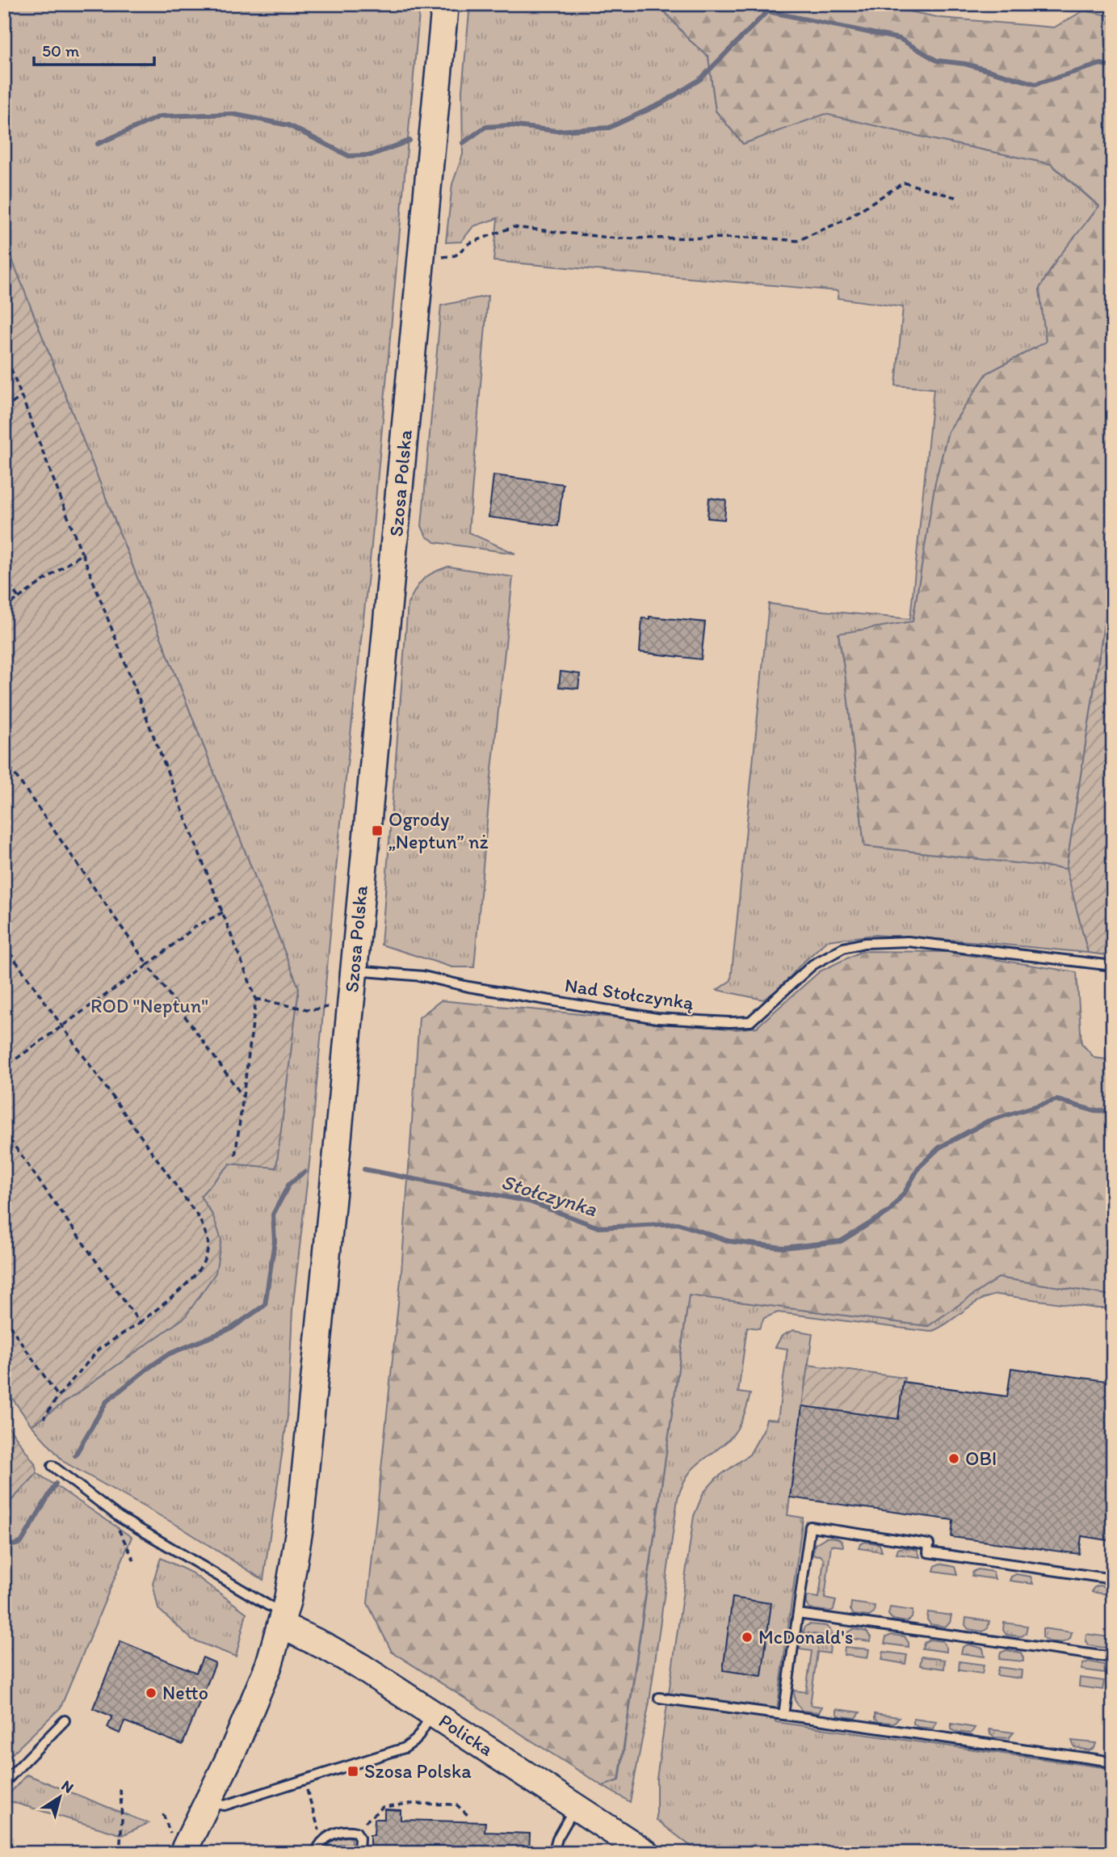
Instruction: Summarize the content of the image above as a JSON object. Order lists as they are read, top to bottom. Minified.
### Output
{"streets":{"street":["Szosa Polska","Policka"],"lane":["Nad Stołczynką"]},"crossings":[["Szosa Polska","Nad Stołczynką"],["Szosa Polska","Policka"]],"water":["Stołczynka"],"parks":["ROD \"Neptun\""],"places":{"transit":["Ogrody „Neptun” nż","Szosa Polska"],"other":["OBI","McDonald's","Netto"]},"scale_bar":"50 m","north":"top right"}
